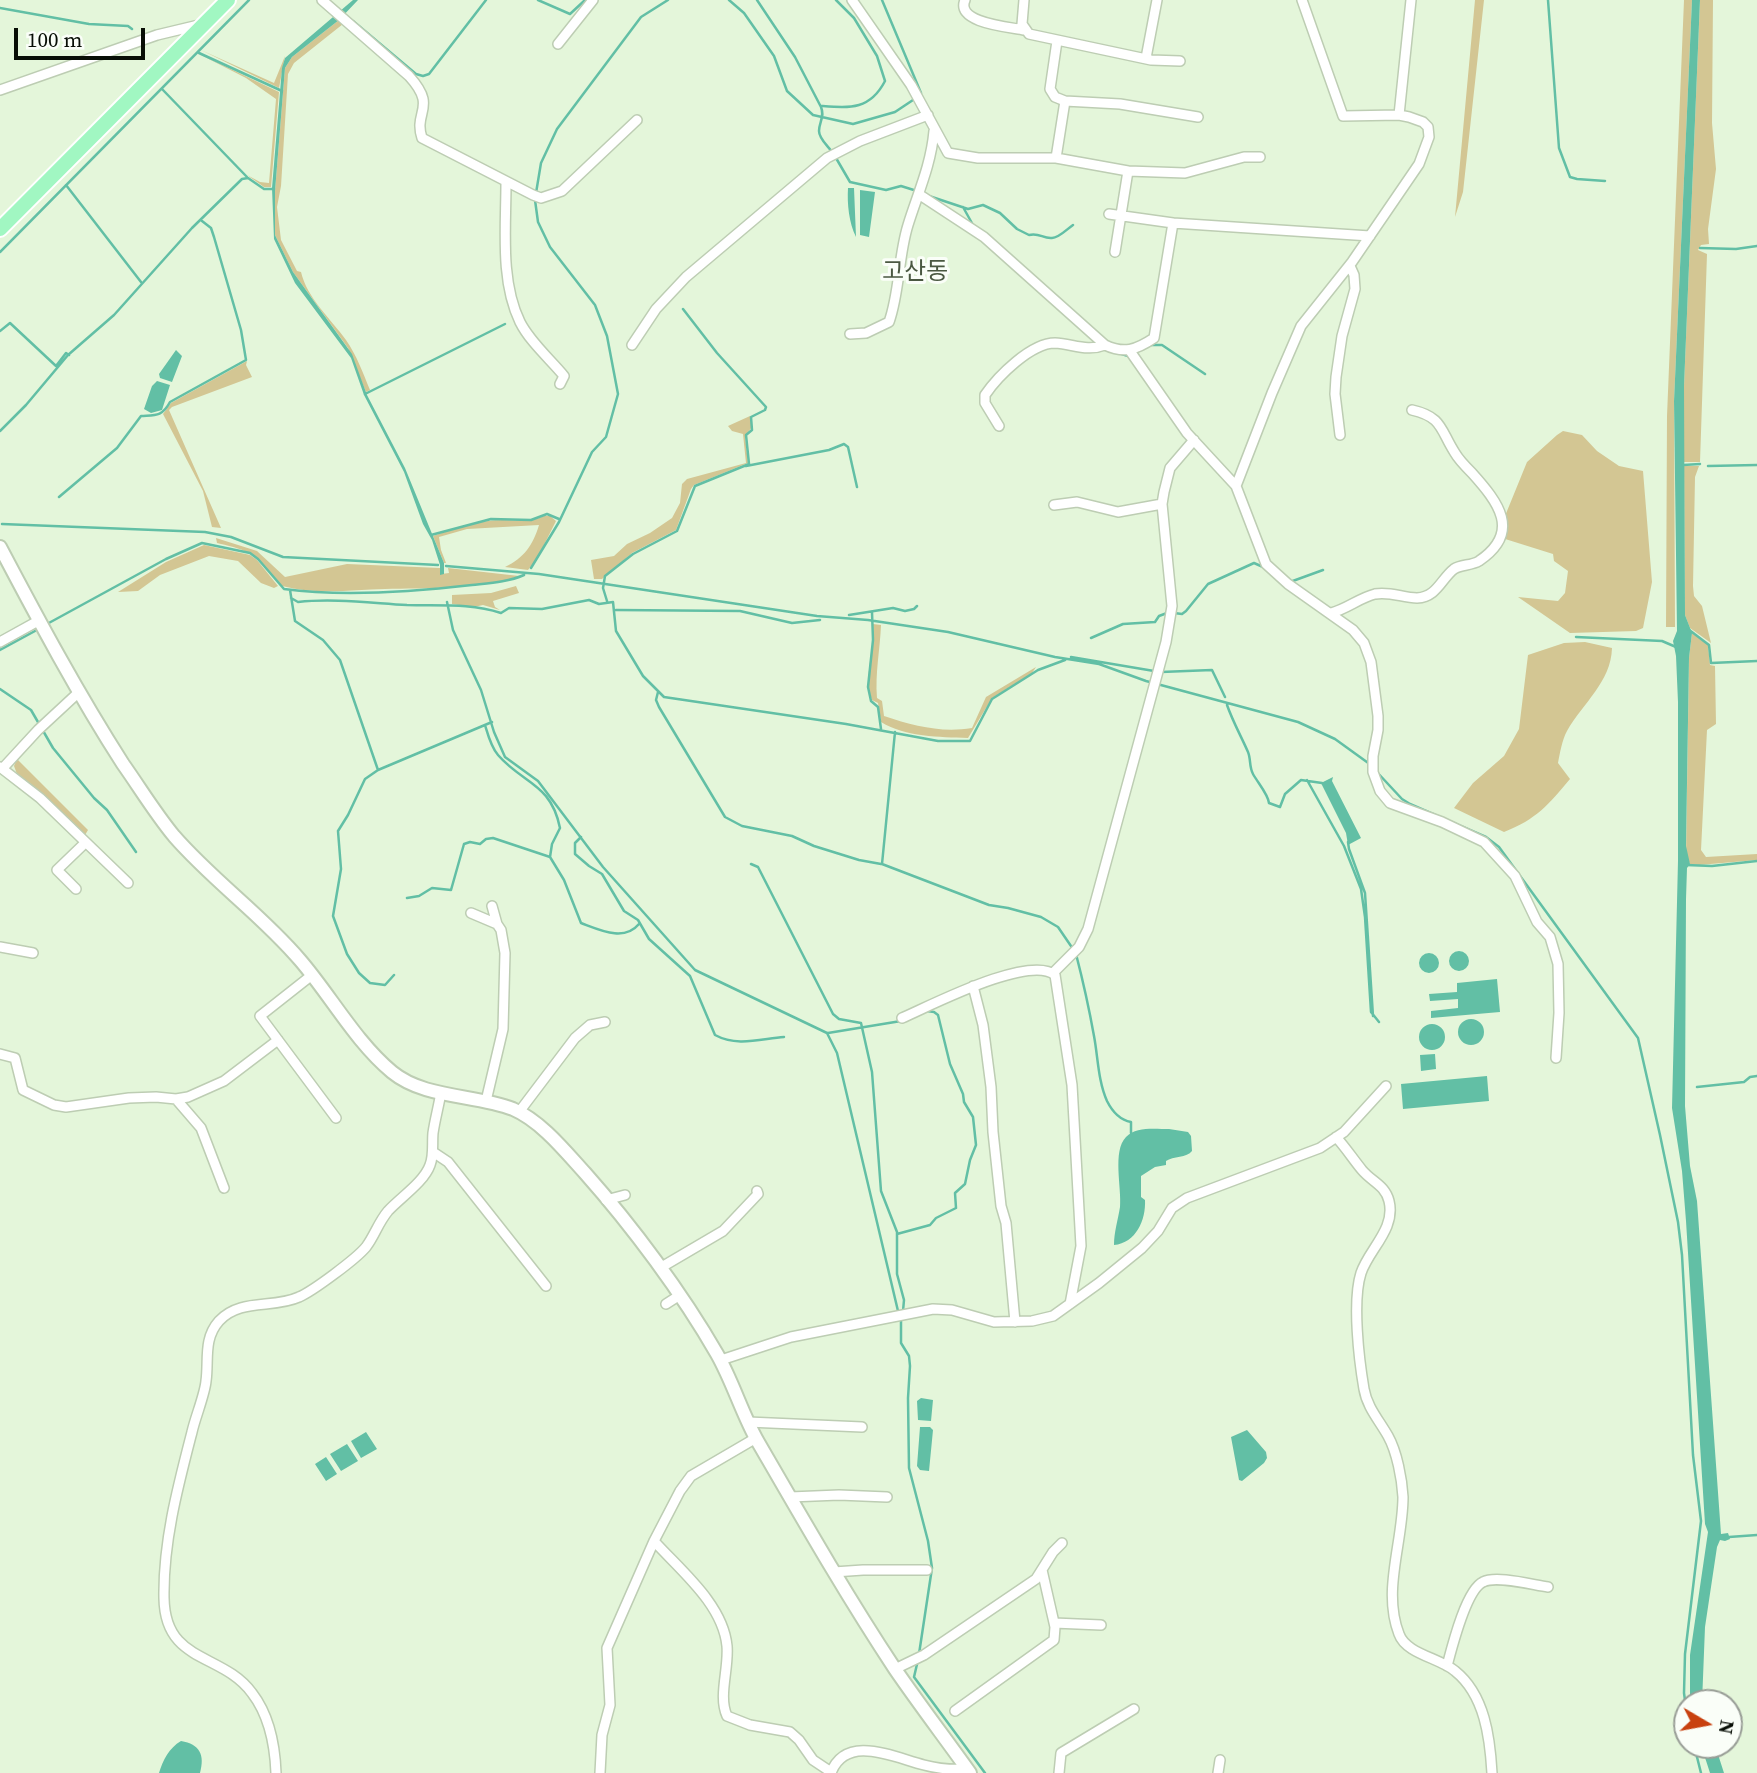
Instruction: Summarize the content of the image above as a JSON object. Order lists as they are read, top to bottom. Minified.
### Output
{"districts":["고산동"],"scale_bar":"100 m","north":"right"}
